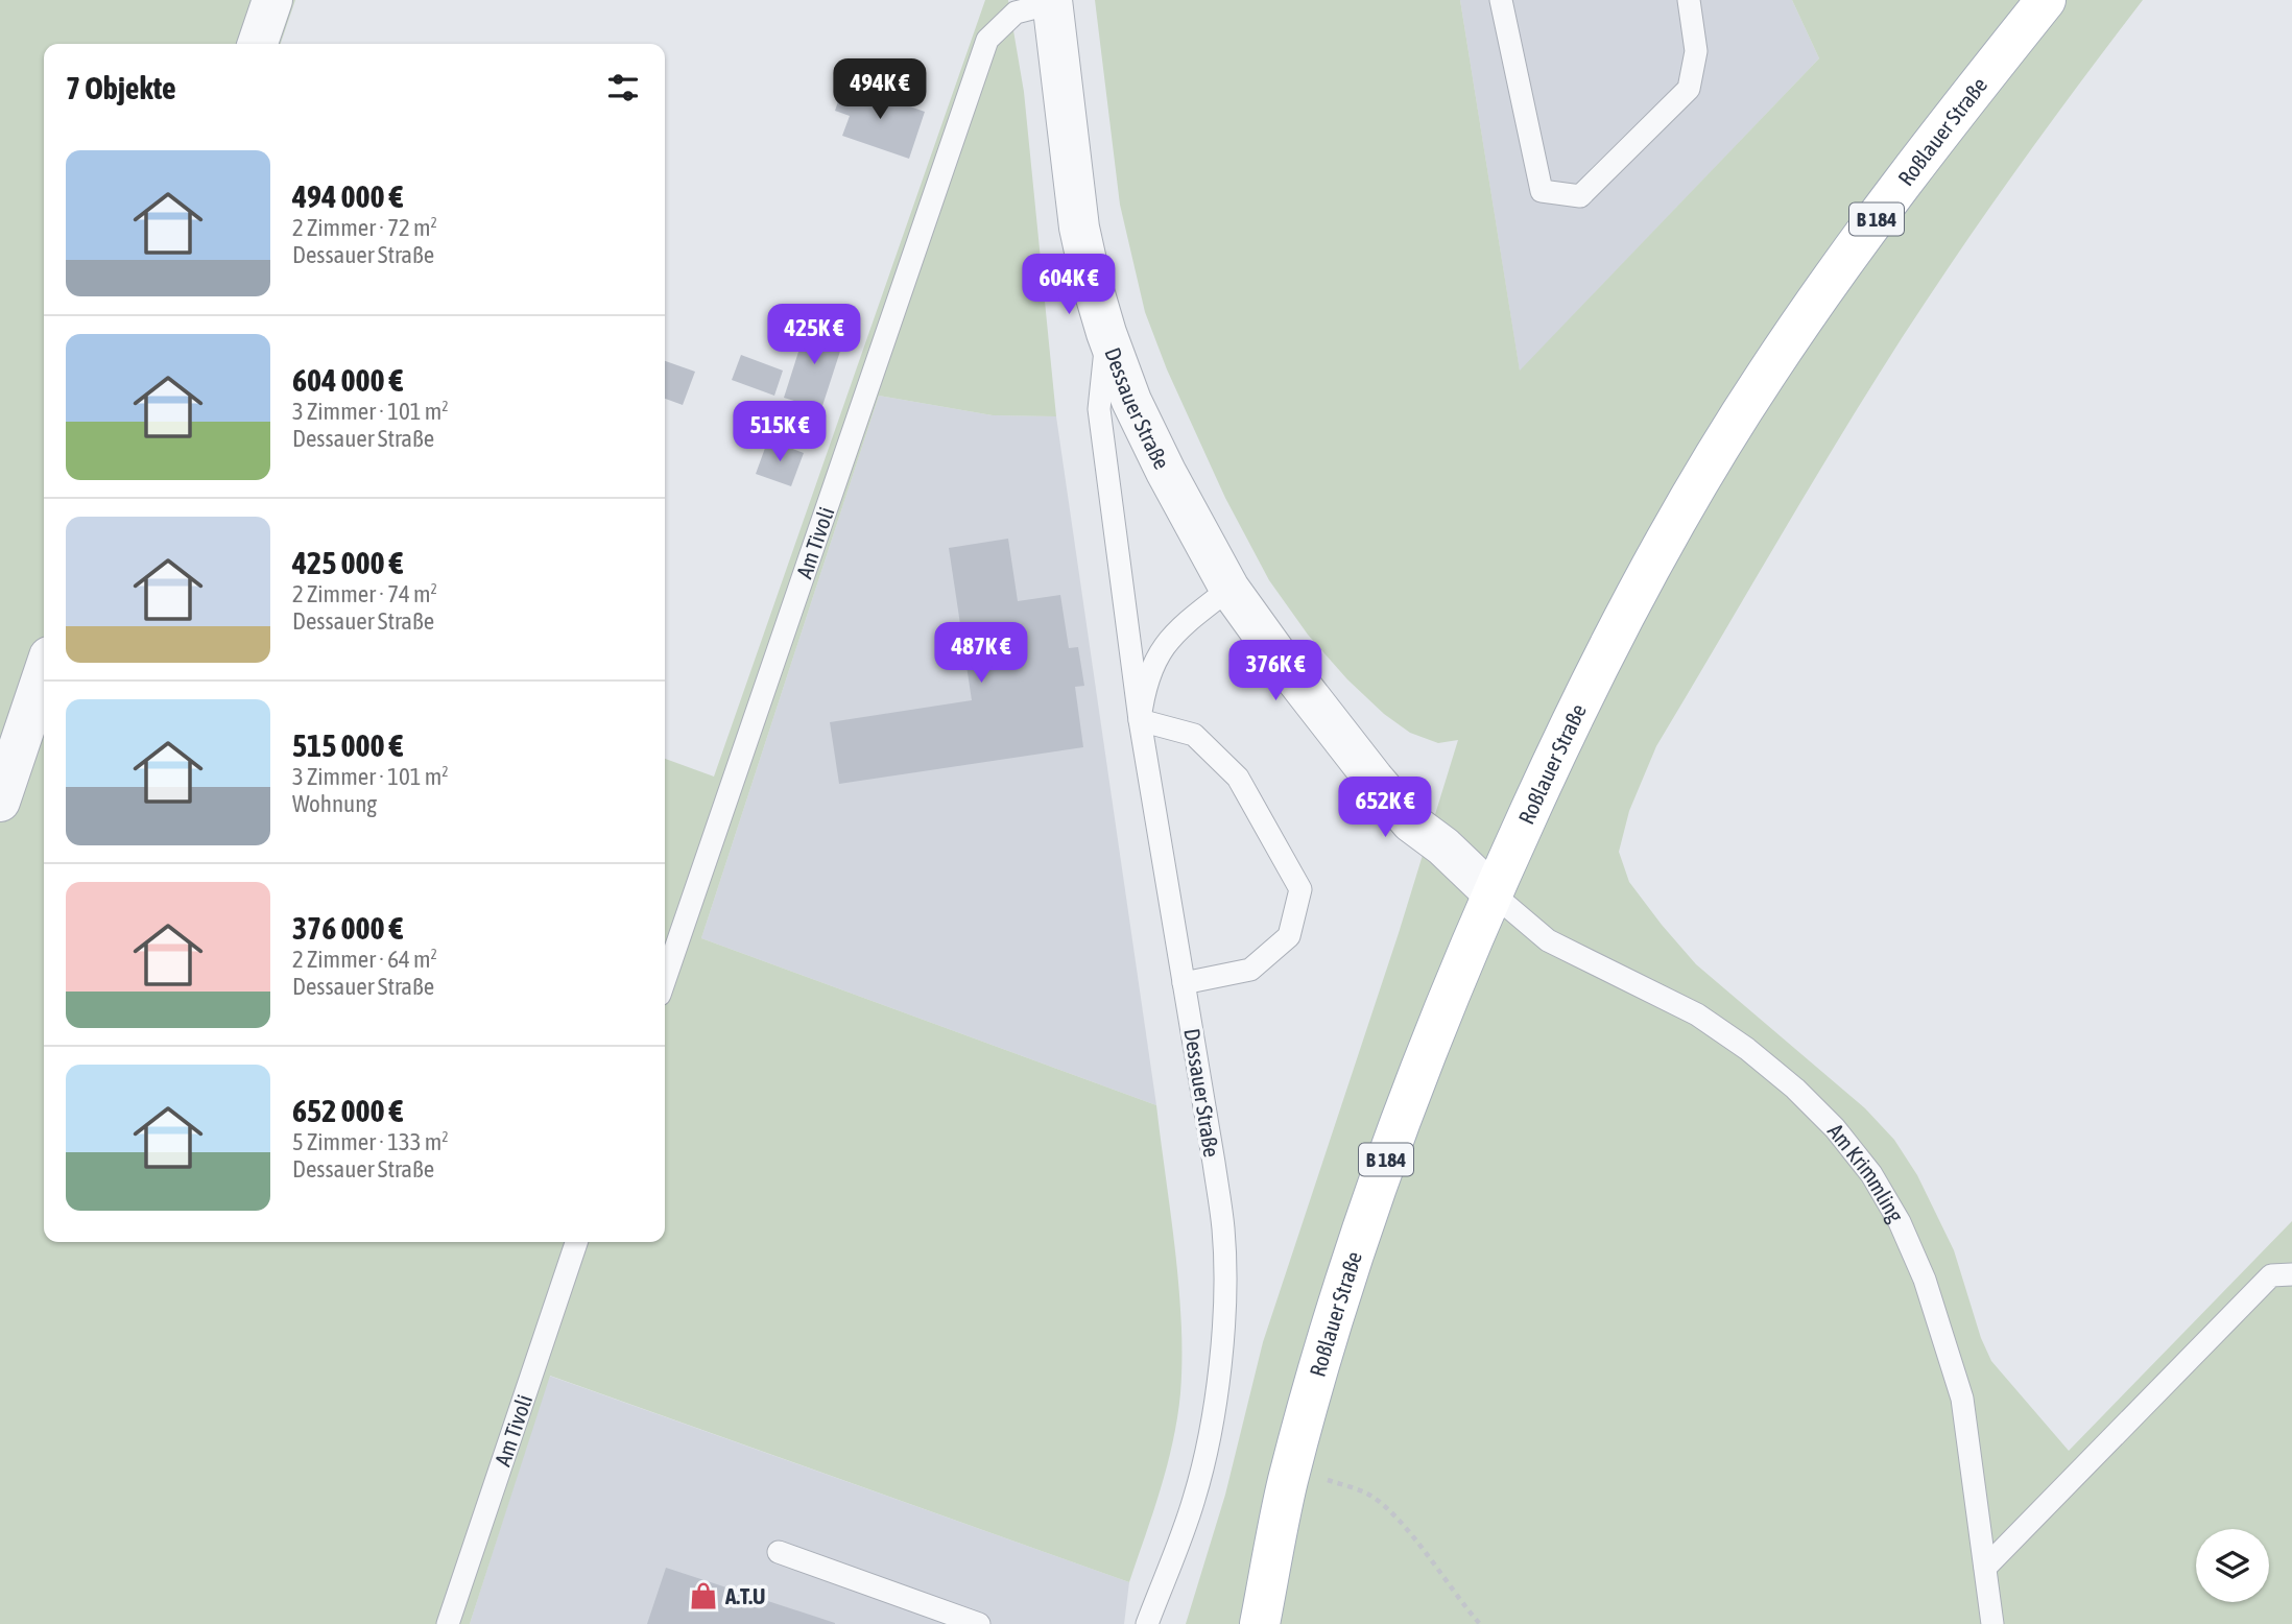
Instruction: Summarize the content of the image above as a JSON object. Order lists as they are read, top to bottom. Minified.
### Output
{"streets":{"main road":["Roßlauer Straße","B 184"],"street":["Dessauer Straße"],"lane":["Am Tivoli","Am Krimmling"]},"crossings":[["Roßlauer Straße","Dessauer Straße"],["Roßlauer Straße","Am Krimmling"],["Dessauer Straße","Am Tivoli"],["Dessauer Straße","Am Krimmling"]],"places":{"shop":["A.T.U"]},"page":{"heading":"7 Objekte","price":["494K €","604K €","425K €","515K €","487K €","376K €","652K €"],"list":[{"name":"494 000 €","note":"2 Zimmer · 72 m² · Dessauer Straße"},{"name":"604 000 €","note":"3 Zimmer · 101 m² · Dessauer Straße"},{"name":"425 000 €","note":"2 Zimmer · 74 m² · Dessauer Straße"},{"name":"515 000 €","note":"3 Zimmer · 101 m² · Wohnung"},{"name":"376 000 €","note":"2 Zimmer · 64 m² · Dessauer Straße"},{"name":"652 000 €","note":"5 Zimmer · 133 m² · Dessauer Straße"}]}}
